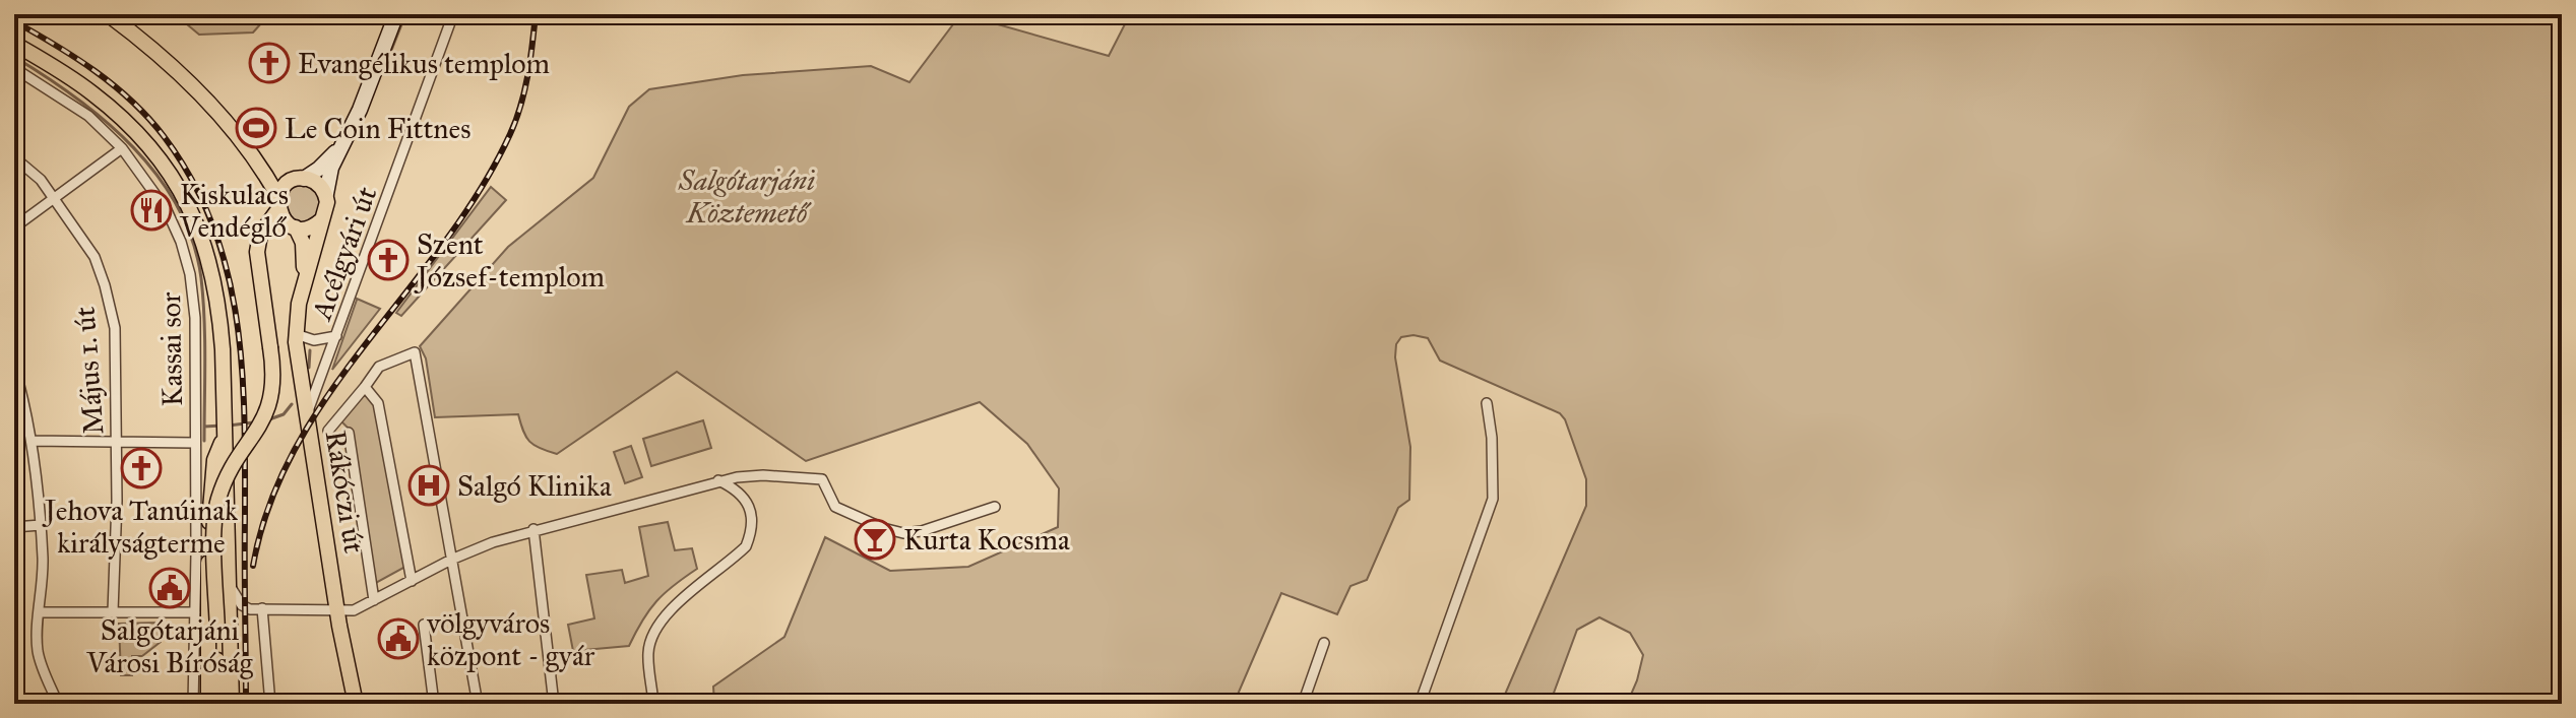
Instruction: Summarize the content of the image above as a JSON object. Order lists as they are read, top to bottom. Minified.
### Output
{"streets":{"main road":["Rákóczi út"],"street":["Acélgyári út","Kassai sor","Május 1. út"]},"crossings":[["Acélgyári út","Rákóczi út"]],"parks":["Salgótarjáni Köztemető"],"places":{"church":["Evangélikus templom","Szent József-templom","Jehova Tanúinak királyságterme"],"sports":["Le Coin Fittnes"],"restaurant":["Kiskulacs Vendéglő"],"hospital":["Salgó Klinika"],"bar":["Kurta Kocsma"],"public building":["Salgótarjáni Városi Bíróság","völgyváros központ - gyár"]}}
